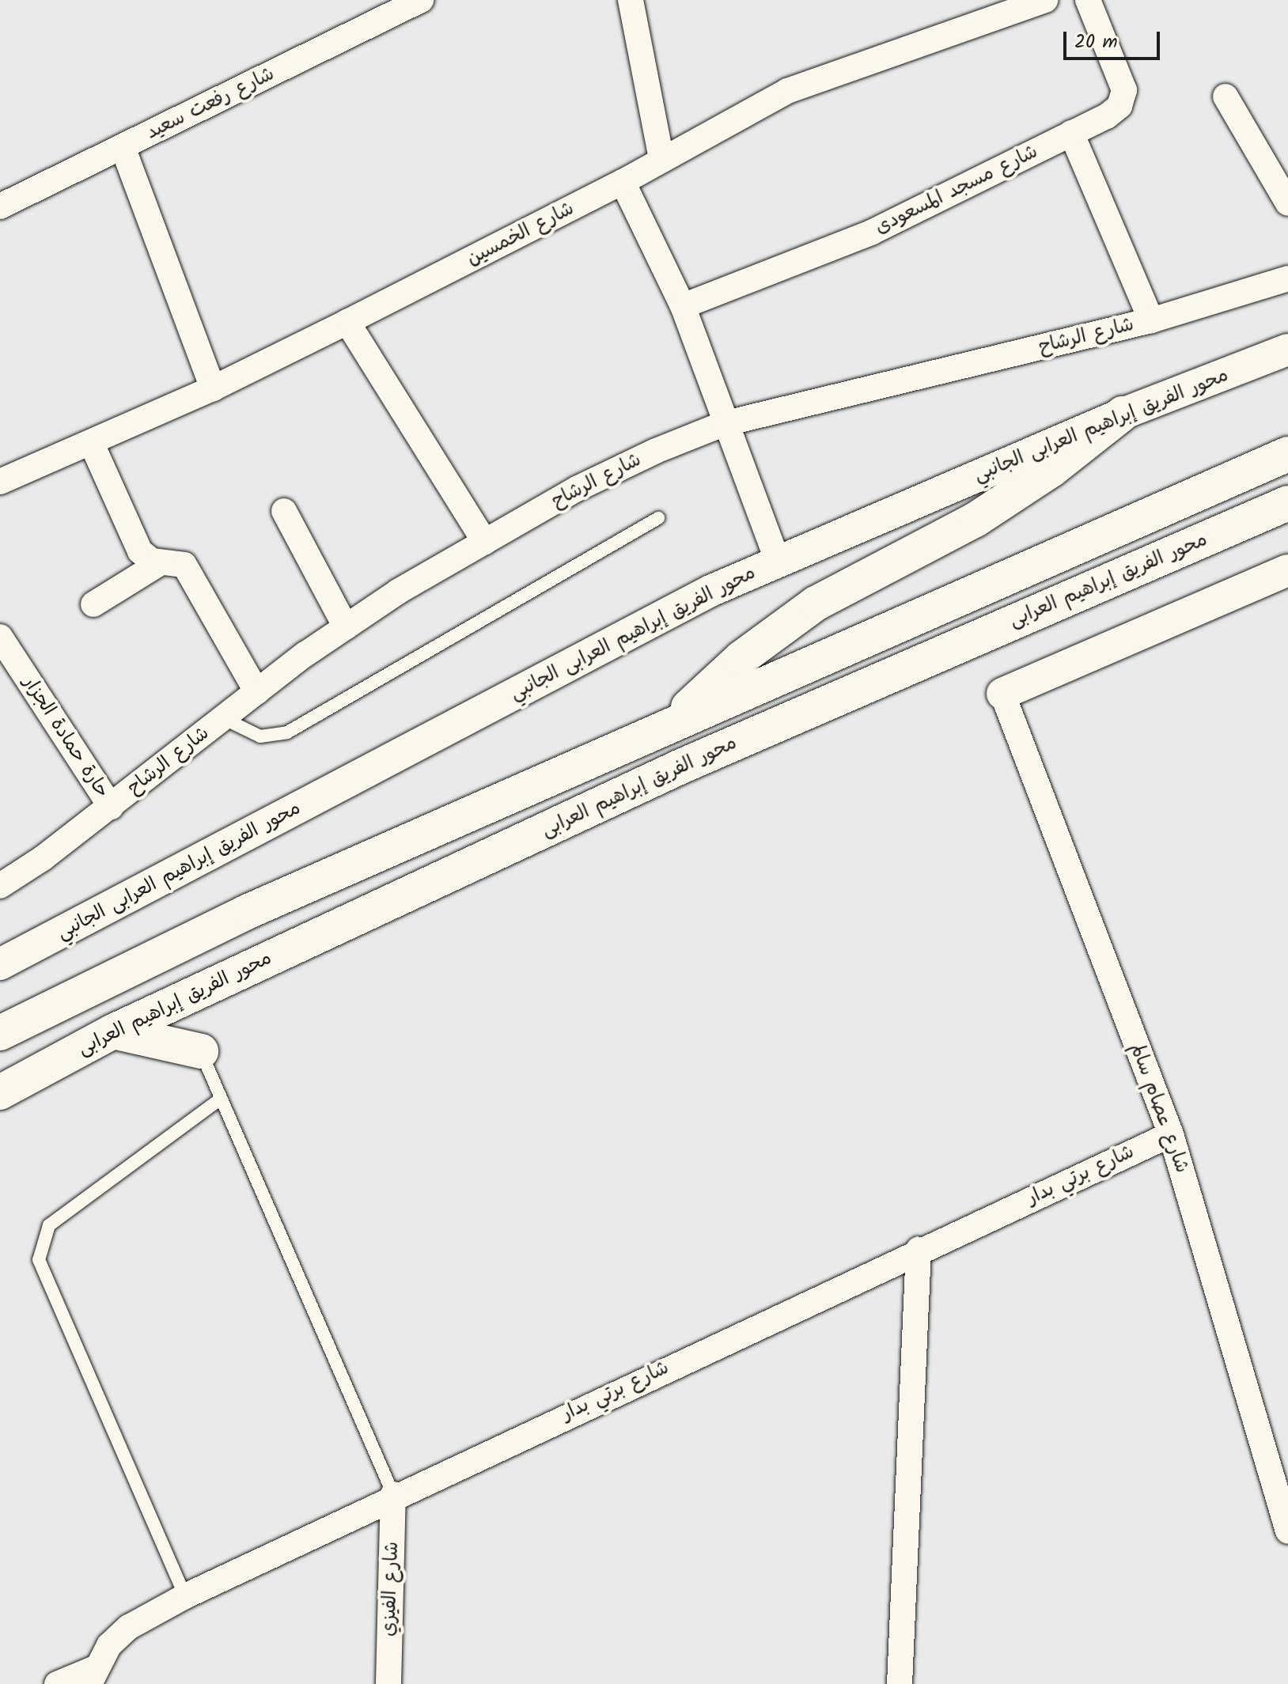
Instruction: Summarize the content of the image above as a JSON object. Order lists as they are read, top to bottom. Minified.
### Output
{"streets":{"main road":["محور الفريق إبراهيم العرابى"],"street":["شارع رفعت سعيد","شارع مسجد المسعودى","شارع الخمسين","شارع الرشاح","محور الفريق إبراهيم العرابى الجانبي","حارة حمادة الجزار","شارع عصام سالم","شارع برتي بدار","شارع الفيزي"]},"crossings":[["شارع الرشاح","حارة حمادة الجزار"],["شارع عصام سالم","شارع برتي بدار"],["شارع برتي بدار","شارع الفيزي"]],"scale_bar":"20 m"}
